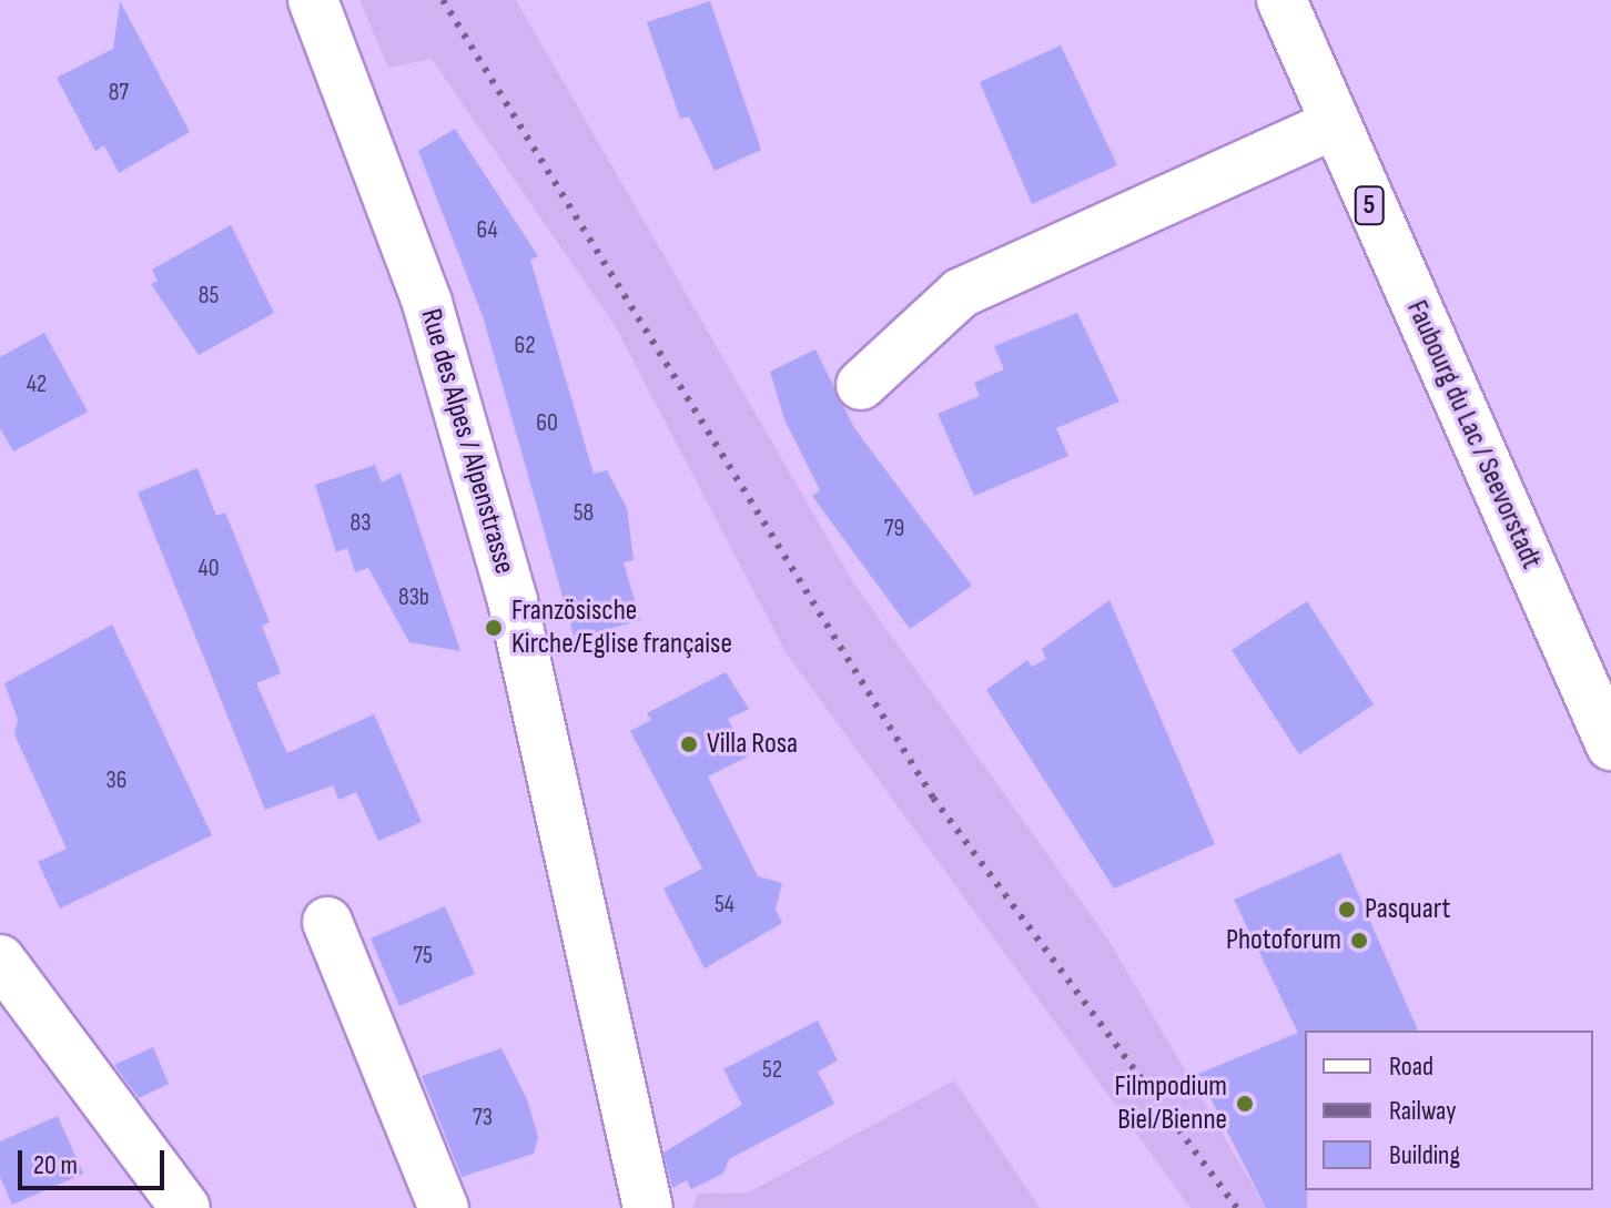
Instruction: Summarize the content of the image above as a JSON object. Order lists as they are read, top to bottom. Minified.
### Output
{"streets":{"street":["5","Faubourg du Lac / Seevorstadt","Rue des Alpes / Alpenstrasse"]},"places":["Französische Kirche/Eglise française","Villa Rosa","Pasquart","Photoforum","Filmpodium Biel/Bienne"],"house_numbers":["87","64","85","62","42","60","58","83","79","40","83b","36","54","75","52","73"],"legend":["Road","Railway","Building"],"scale_bar":"20 m"}
